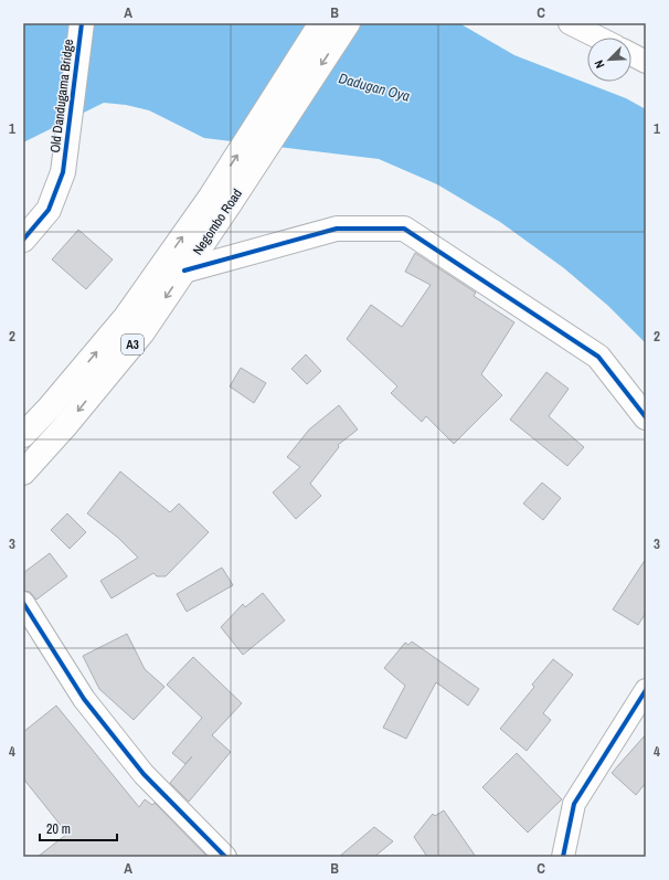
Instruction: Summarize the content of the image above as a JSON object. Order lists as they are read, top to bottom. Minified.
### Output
{"streets":{"main road":["Old Dandugama Bridge","Negombo Road","A3"]},"water":["Dadugan Oya"],"scale_bar":"20 m","north":"bottom left","grid":{"columns":["A","B","C"],"rows":["1","2","3","4"]}}
